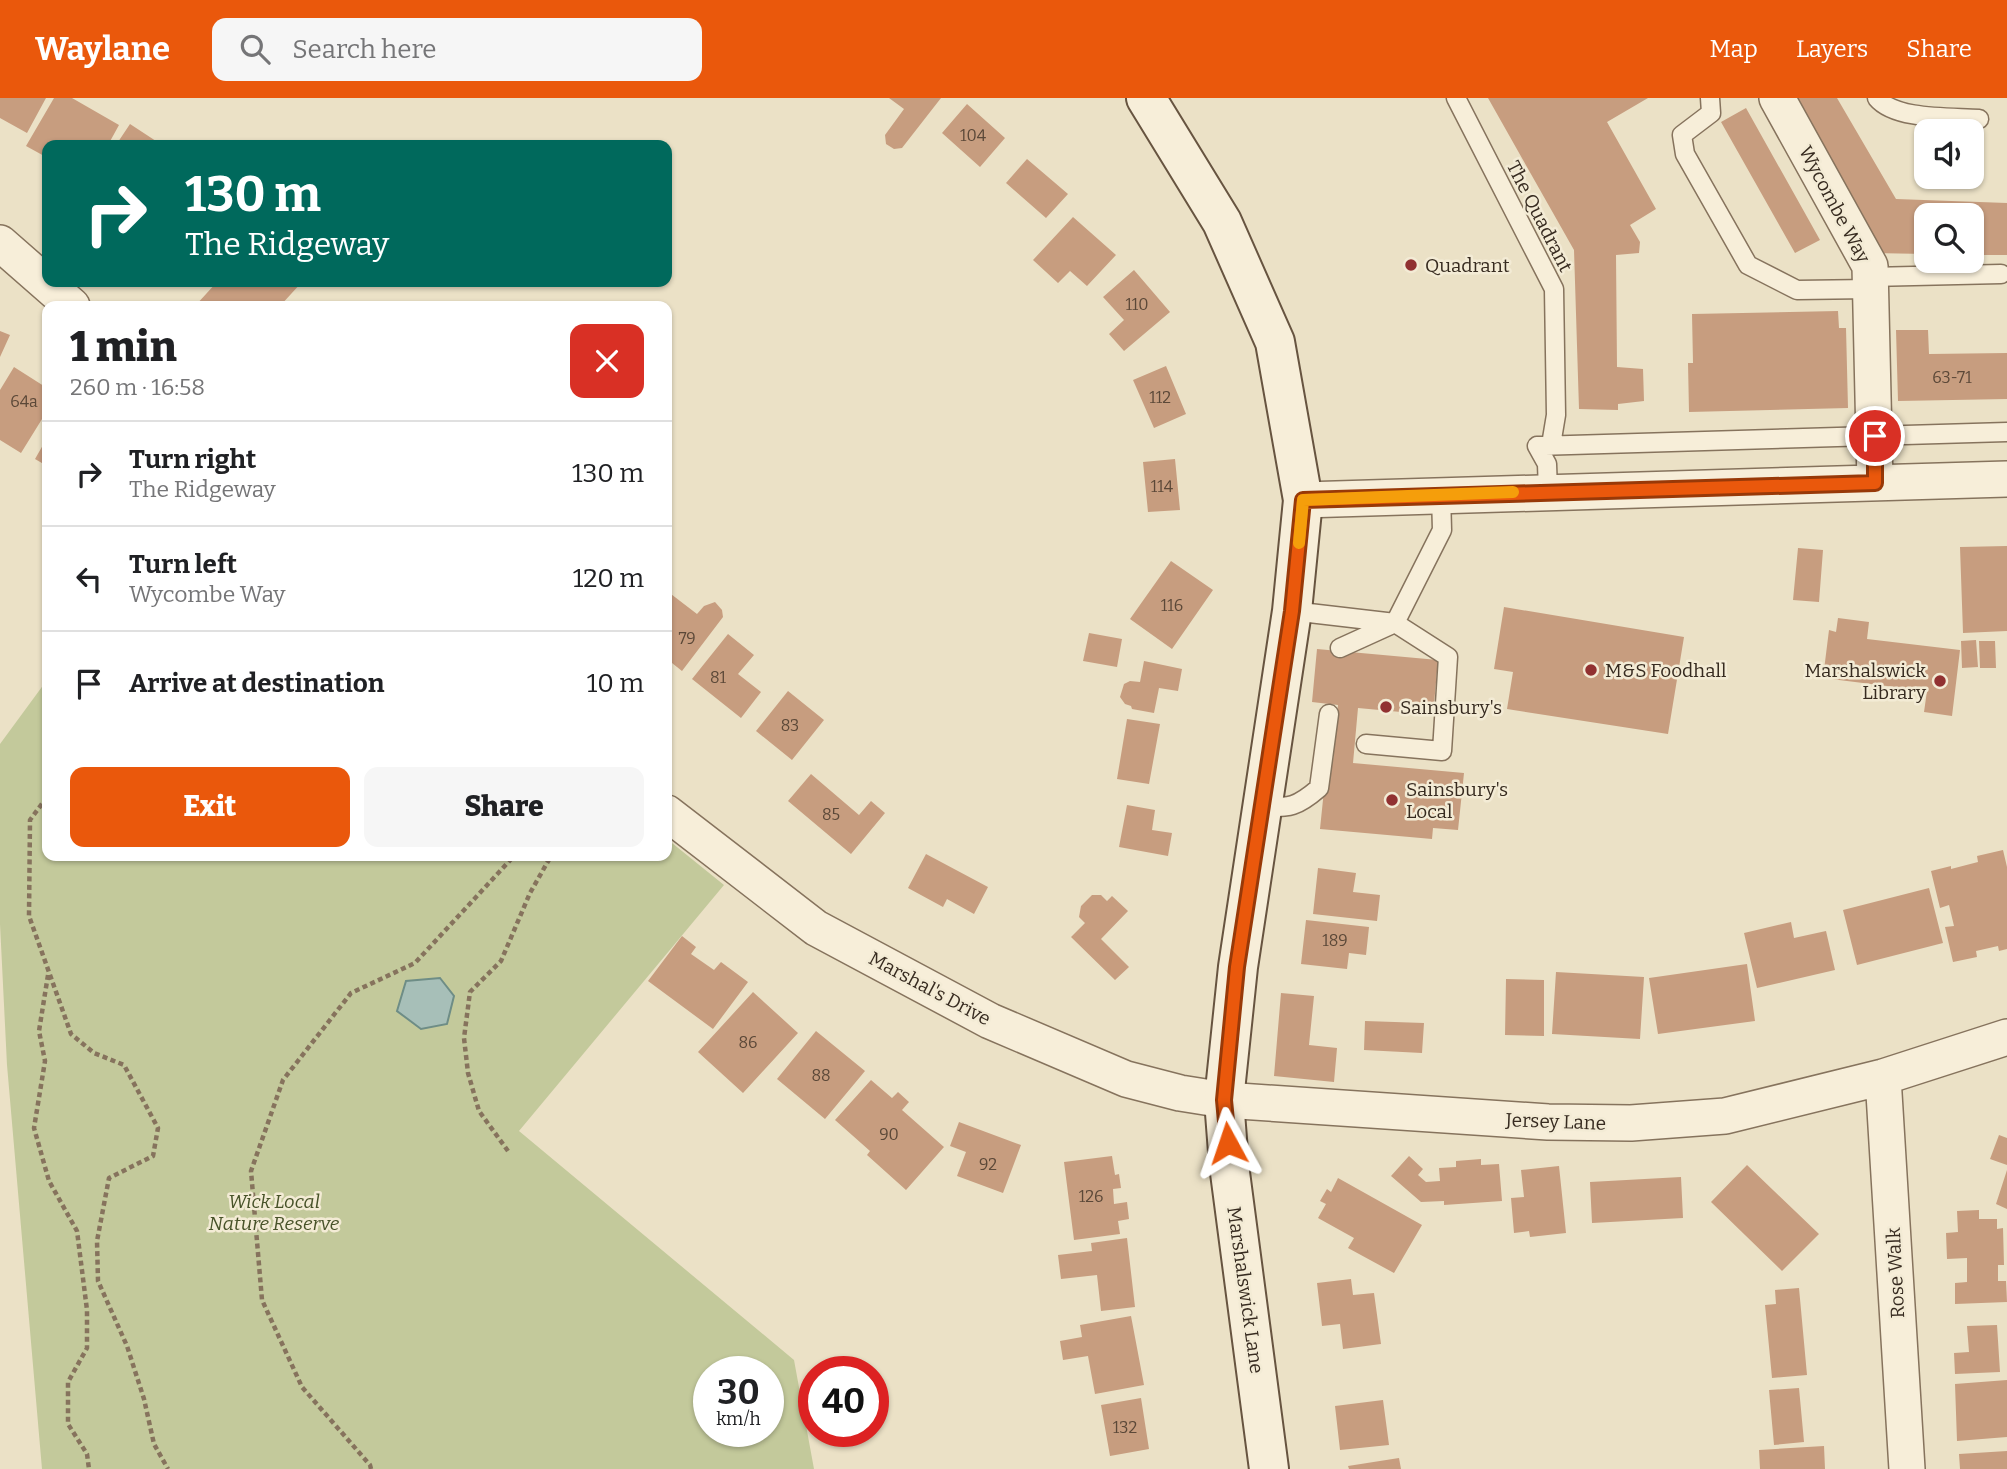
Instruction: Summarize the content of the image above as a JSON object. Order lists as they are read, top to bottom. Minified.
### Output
{"streets":{"street":["Wycombe Way","Marshal's Drive","Jersey Lane","Rose Walk","Marshalswick Lane"],"lane":["The Quadrant"]},"crossings":[["Marshal's Drive","Jersey Lane"],["Marshal's Drive","Marshalswick Lane"],["Jersey Lane","Rose Walk"],["Jersey Lane","Marshalswick Lane"]],"parks":["Wick Local Nature Reserve"],"places":["Quadrant","M&S Foodhall","Marshalswick Library","Sainsbury's","Sainsbury's Local"],"house_numbers":["104","110","63-71","112","64a","114","116","79","81","83","85","189","86","88","90","92","126","132"],"page":{"header":"Waylane","search":"Search here","nav":["Map","Layers","Share"],"turn":["130 m","The Ridgeway"],"heading":["1 min","260 m · 16:58"],"list":[{"name":"Turn right","note":"The Ridgeway","value":"130 m"},{"name":"Turn left","note":"Wycombe Way","value":"120 m"},{"name":"Arrive at destination","value":"10 m"}],"buttons":["Exit","Share"],"speed":"30 km/h","limit":"40"}}
